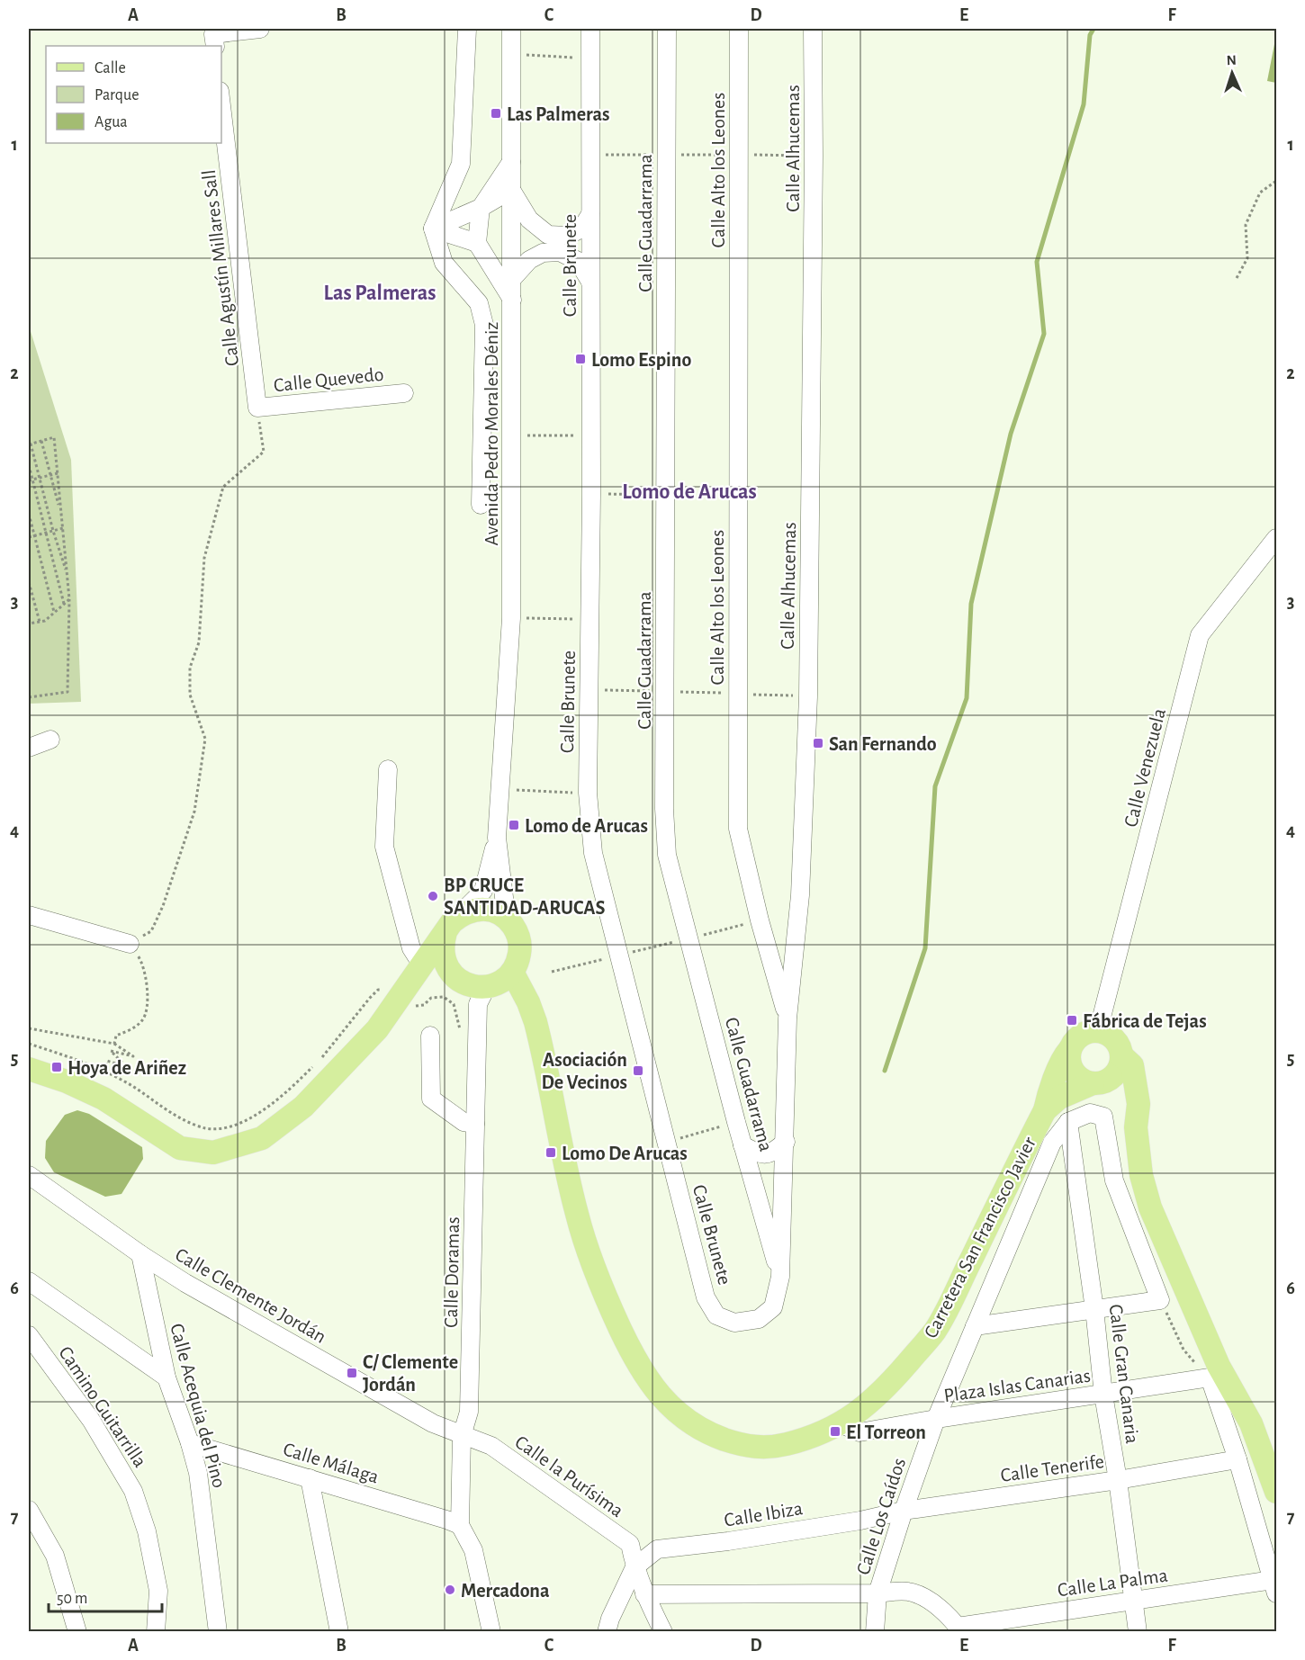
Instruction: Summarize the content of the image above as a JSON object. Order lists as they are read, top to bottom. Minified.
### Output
{"streets":{"main road":["Carretera San Francisco Javier"],"street":["Calle Alhucemas","Calle Alto los Leones","Calle Guadarrama","Calle Brunete","Calle Agustín Millares Sall","Calle Quevedo","Avenida Pedro Morales Déniz","Calle Venezuela","Calle Doramas","Calle Clemente Jordán","Calle Gran Canaria","Plaza Islas Canarias","Calle Acequia del Pino","Camino Guitarrilla","Calle Málaga","Calle Tenerife","Calle la Purísima","Calle Ibiza","Calle Los Caídos","Calle La Palma"]},"crossings":[["Calle Alhucemas","Calle Alto los Leones"],["Calle Alhucemas","Calle Guadarrama"],["Calle Alhucemas","Calle Brunete"],["Calle Agustín Millares Sall","Calle Quevedo"],["Calle Venezuela","Carretera San Francisco Javier"],["Carretera San Francisco Javier","Calle Doramas"],["Carretera San Francisco Javier","Plaza Islas Canarias"],["Calle Doramas","Calle Clemente Jordán"],["Calle Doramas","Calle Málaga"],["Calle Doramas","Calle la Purísima"],["Calle Clemente Jordán","Calle Acequia del Pino"],["Calle Clemente Jordán","Calle la Purísima"],["Calle Gran Canaria","Plaza Islas Canarias"],["Calle Gran Canaria","Calle Tenerife"],["Calle Gran Canaria","Calle Los Caídos"],["Calle Gran Canaria","Calle La Palma"],["Plaza Islas Canarias","Calle Los Caídos"],["Calle Acequia del Pino","Calle Málaga"],["Calle Tenerife","Calle Ibiza"],["Calle Tenerife","Calle Los Caídos"],["Calle la Purísima","Calle Ibiza"],["Calle Ibiza","Calle Los Caídos"]],"districts":["Las Palmeras","Lomo de Arucas"],"places":{"transit":["Las Palmeras","Lomo Espino","San Fernando","Lomo de Arucas","Fábrica de Tejas","Hoya de Ariñez","Asociación De Vecinos","Lomo De Arucas","C/ Clemente Jordán","El Torreon"],"other":["BP CRUCE SANTIDAD-ARUCAS","Mercadona"]},"legend":["Calle","Parque","Agua"],"scale_bar":"50 m","north":"top","grid":{"columns":["A","B","C","D","E","F"],"rows":["1","2","3","4","5","6","7"]}}
